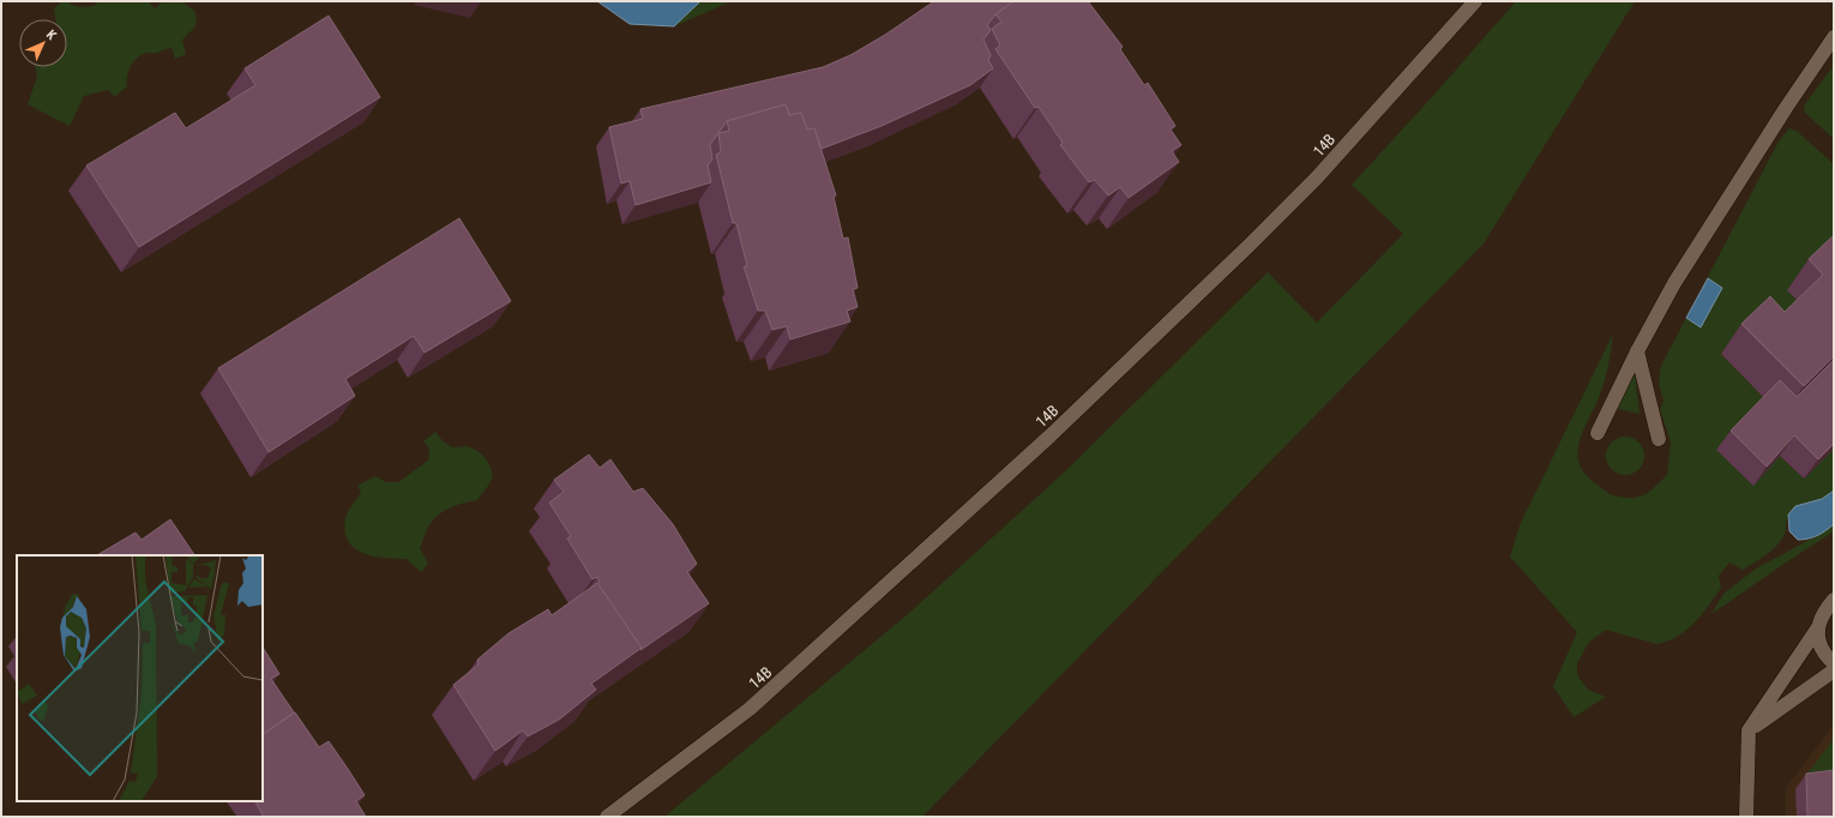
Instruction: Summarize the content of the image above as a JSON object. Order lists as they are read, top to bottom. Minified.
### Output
{"streets":{"street":["14B"]},"north":"top right"}
